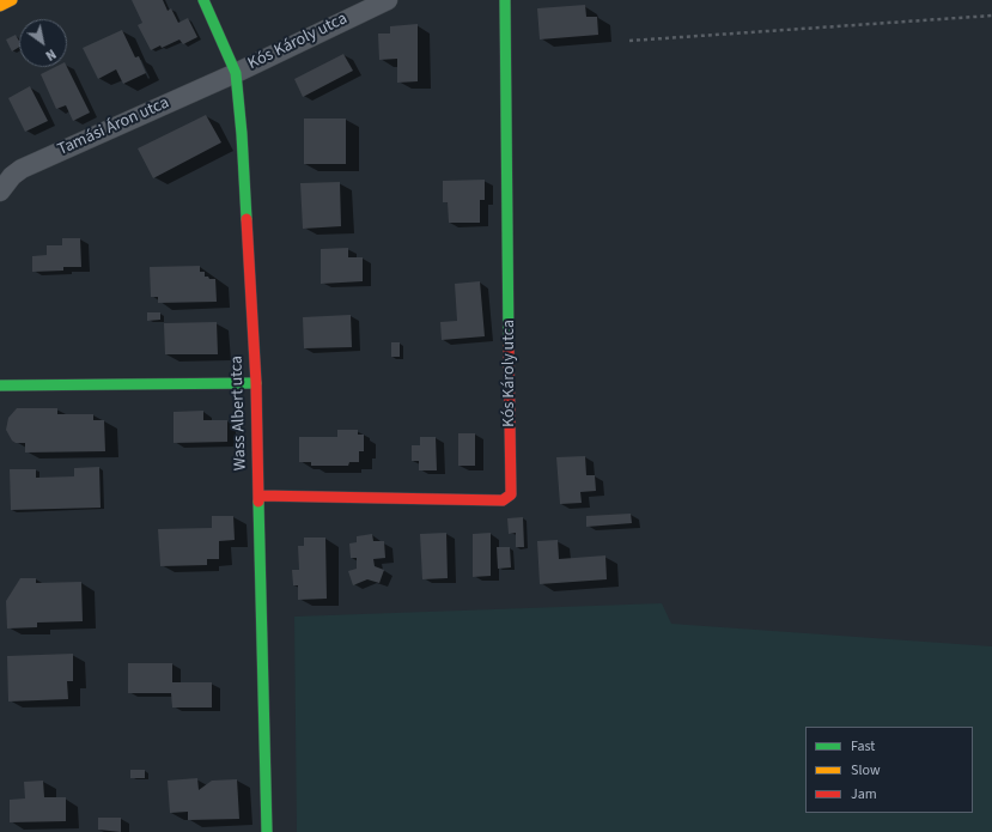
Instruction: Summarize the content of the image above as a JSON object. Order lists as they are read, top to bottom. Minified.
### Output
{"streets":{"street":["Kós Károly utca","Tamási Áron utca","Wass Albert utca"]},"crossings":[["Kós Károly utca","Tamási Áron utca"],["Kós Károly utca","Wass Albert utca"],["Tamási Áron utca","Wass Albert utca"]],"legend":["Fast","Slow","Jam"],"north":"bottom right"}
